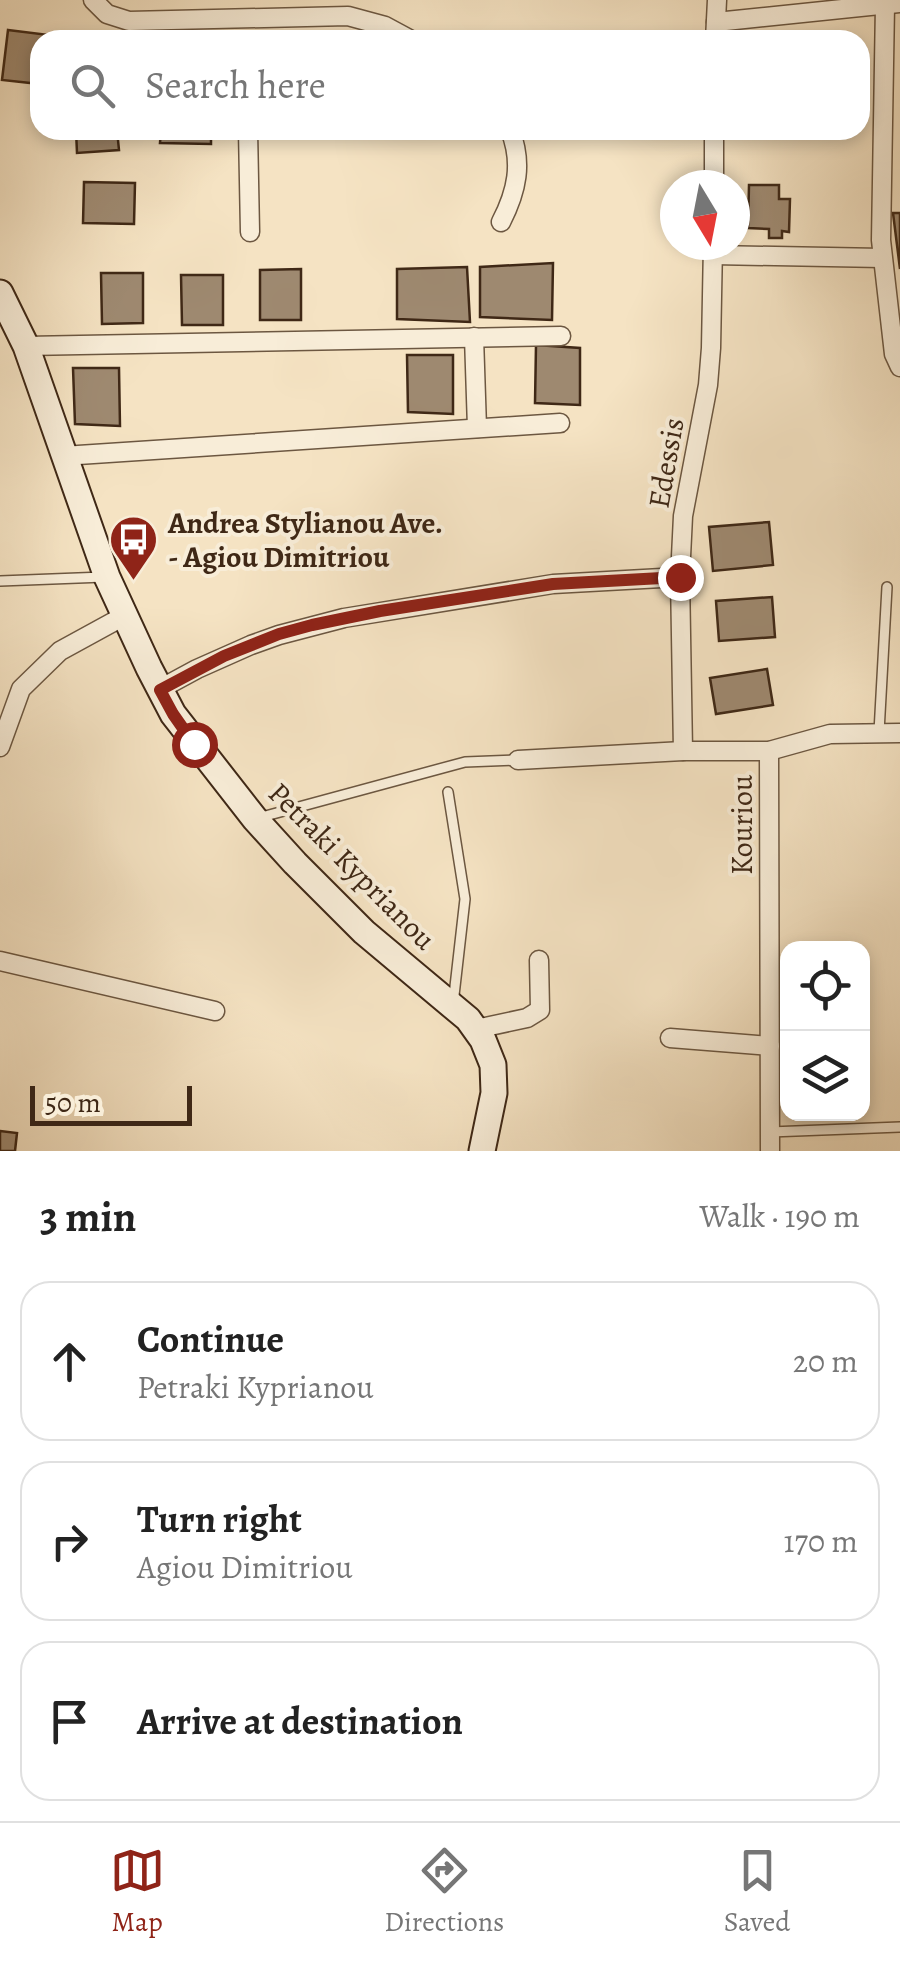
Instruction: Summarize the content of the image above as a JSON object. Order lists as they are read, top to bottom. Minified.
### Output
{"streets":{"main road":["Petraki Kyprianou"],"street":["Edessis","Kouriou"]},"crossings":[["Edessis","Kouriou"]],"places":{"bus stop":["Andrea Stylianou Ave. - Agiou Dimitriou"]},"scale_bar":"50 m","north":"bottom","page":{"search":"Search here","scale":"50 m","heading":["3 min","Walk · 190 m"],"list":[["Continue","Petraki Kyprianou","20 m"],["Turn right","Agiou Dimitriou","170 m"],"Arrive at destination"],"nav":["Map","Directions","Saved"]}}
